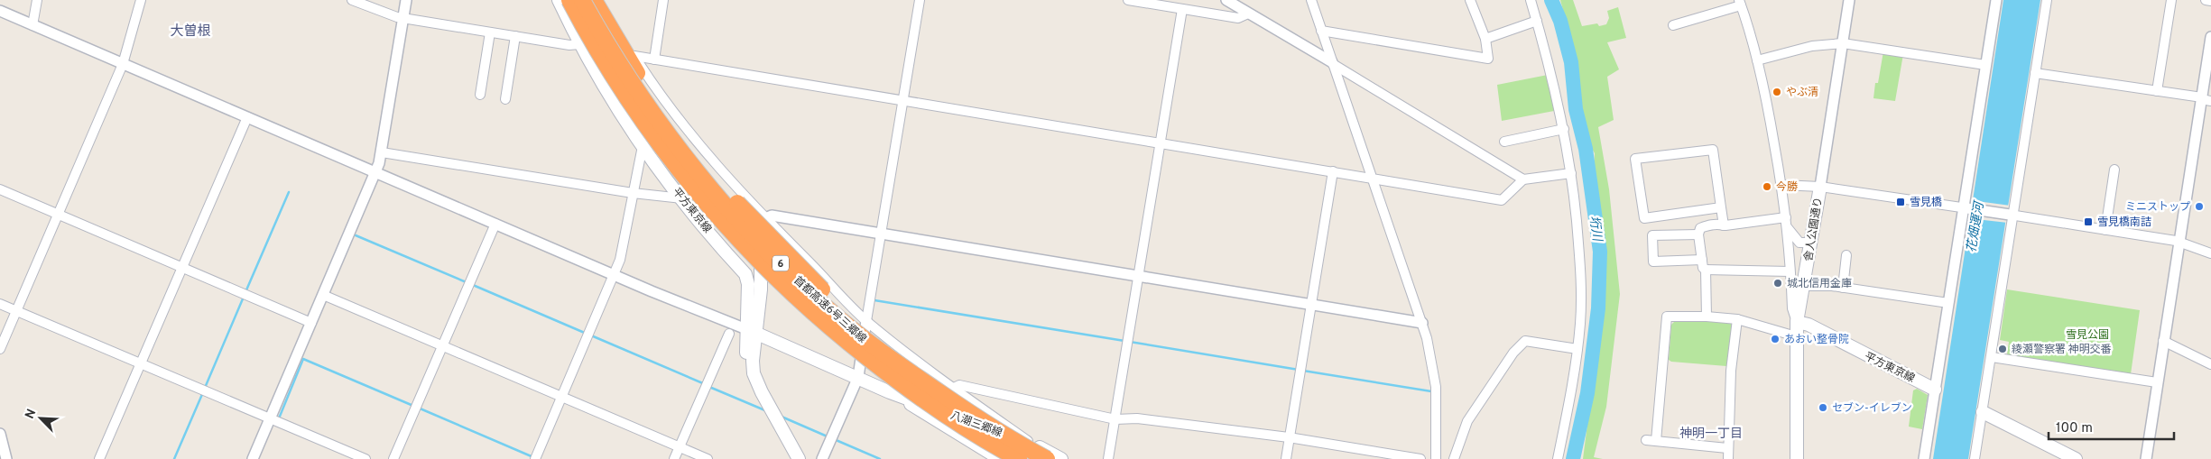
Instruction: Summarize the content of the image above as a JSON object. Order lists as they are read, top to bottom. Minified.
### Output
{"streets":{"highway":["6","首都高速6号三郷線"],"main road":["平方東京線","舎人公園通り","八潮三郷線"]},"crossings":[["平方東京線","舎人公園通り"],["平方東京線","八潮三郷線"]],"districts":["大曽根","神明一丁目"],"water":["花畑運河","垳川"],"parks":["雪見公園"],"places":{"other":["やぶ清","今勝","ミニストップ","城北信用金庫","あおい整骨院","綾瀬警察署 神明交番","セブン-イレブン"],"transit":["雪見橋","雪見橋南詰"]},"scale_bar":"100 m","north":"top left"}
